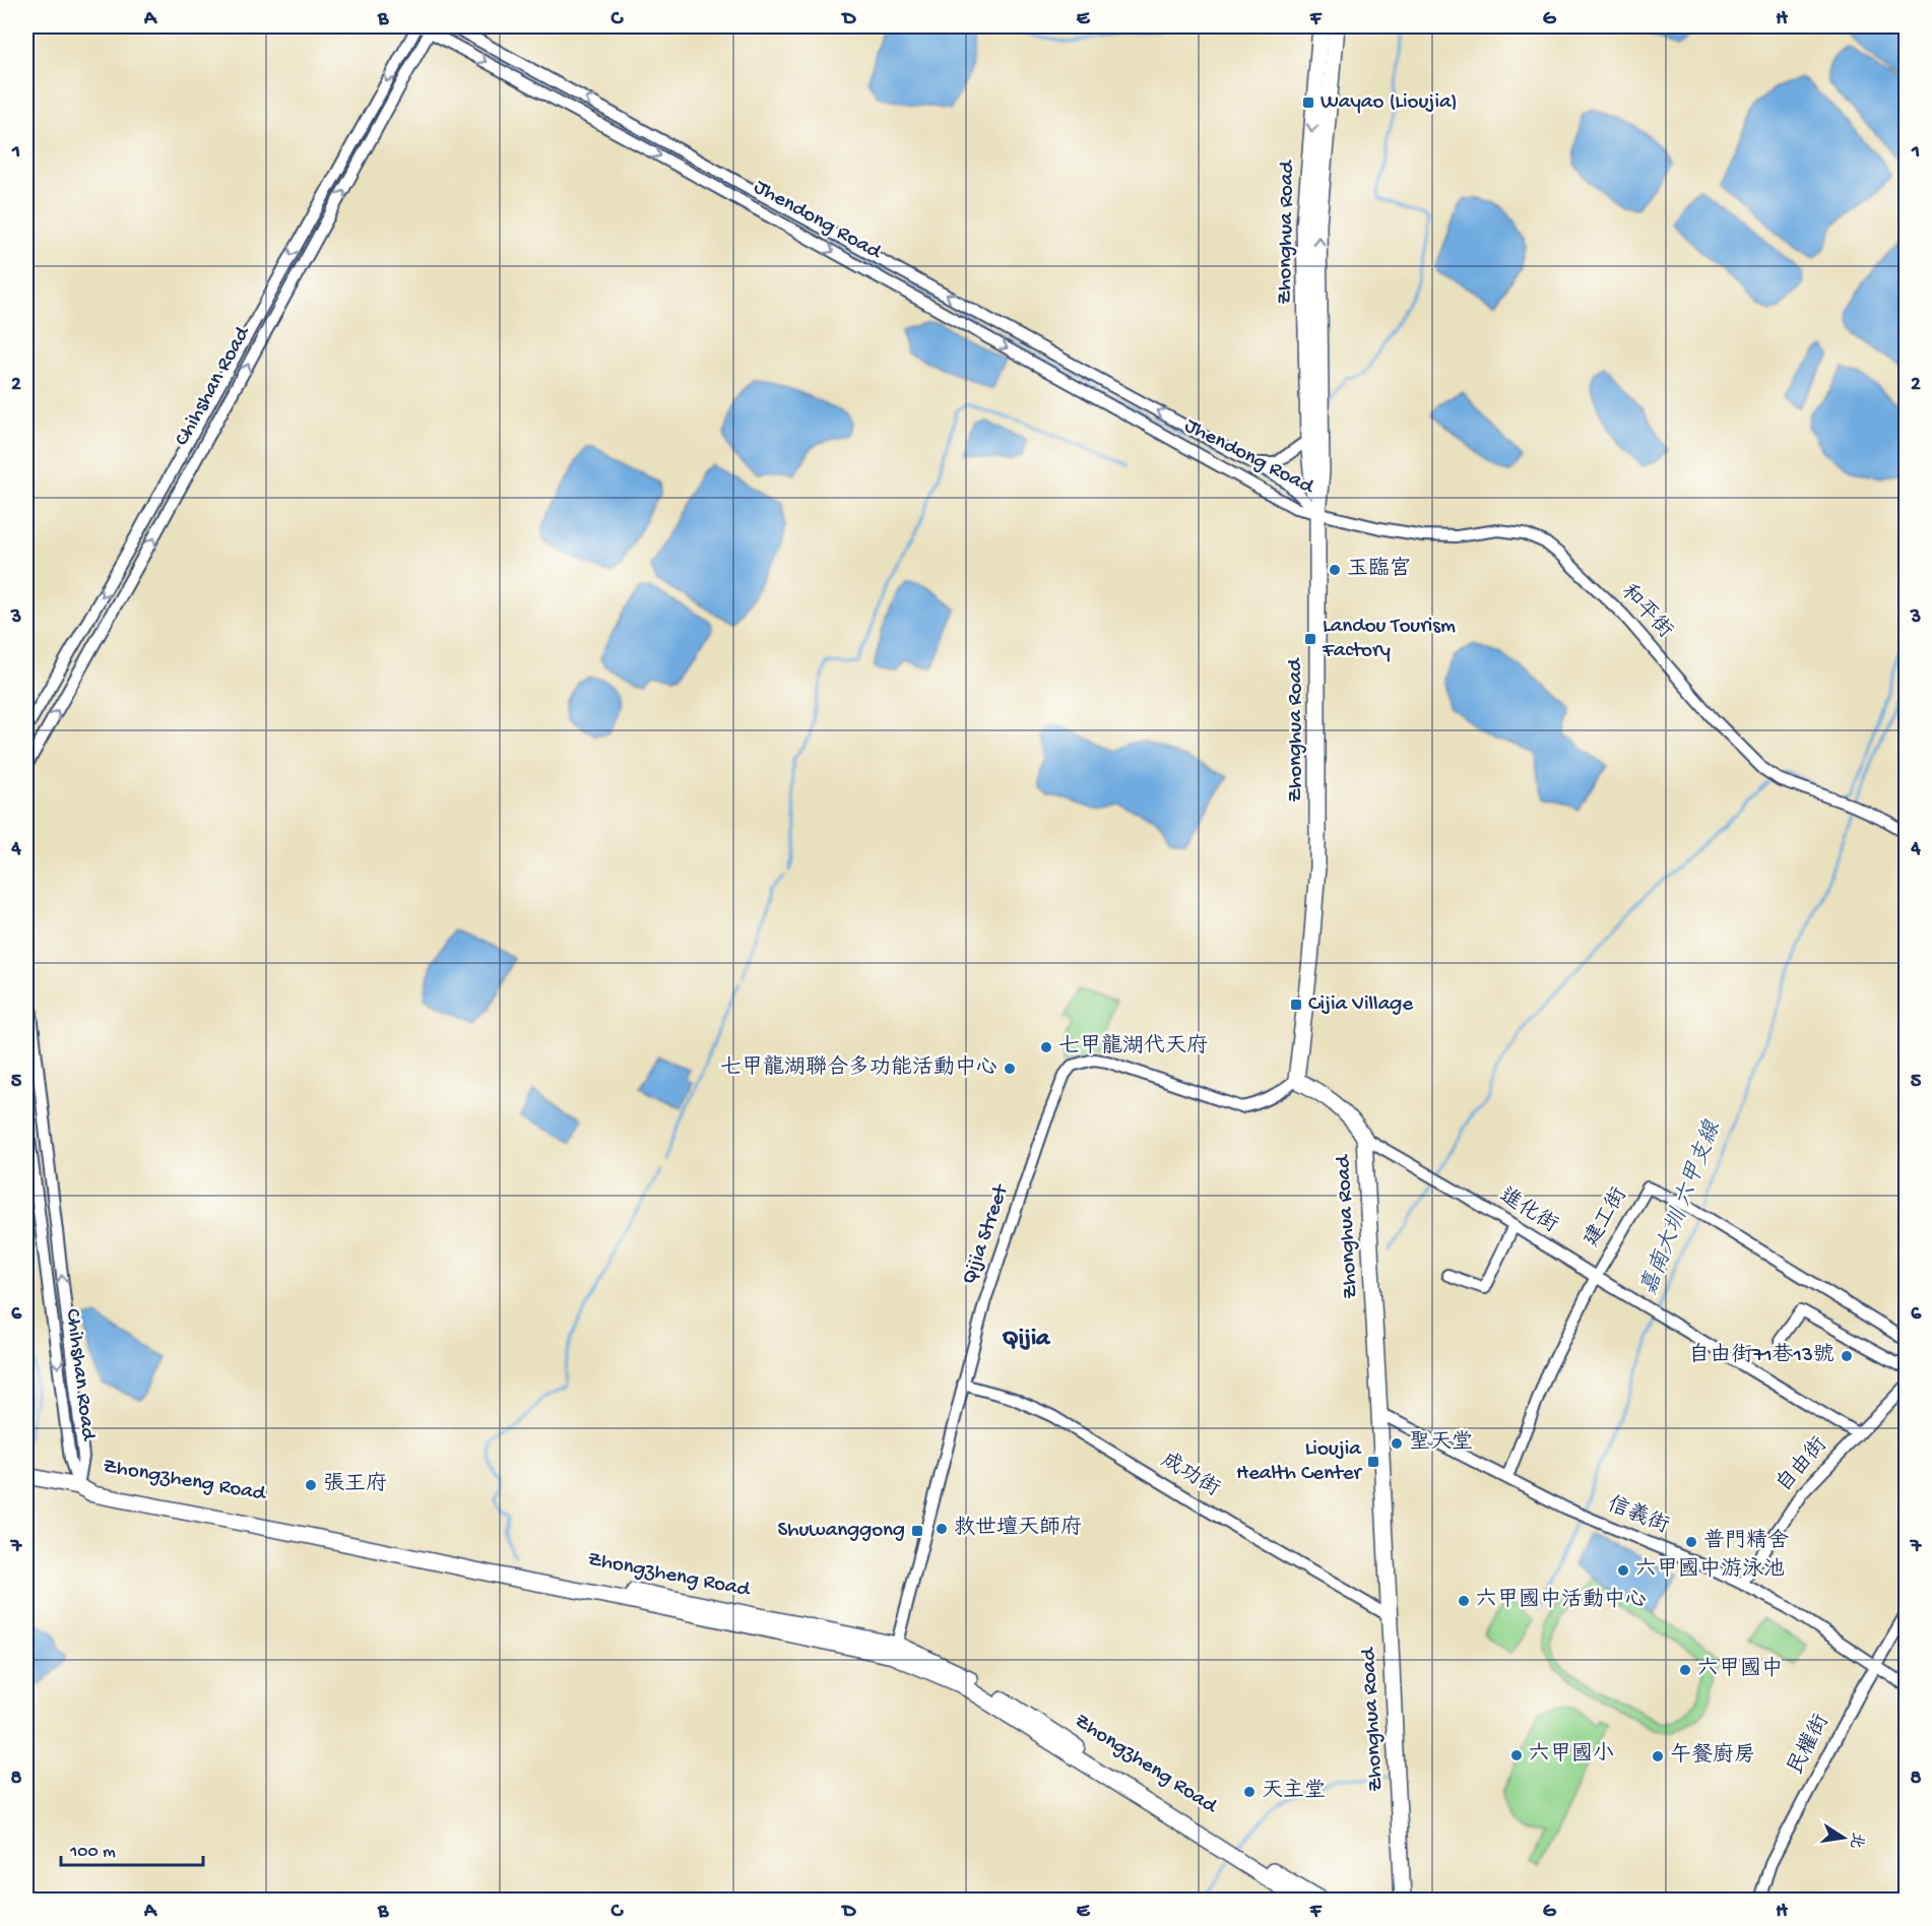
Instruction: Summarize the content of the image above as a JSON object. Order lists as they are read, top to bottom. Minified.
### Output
{"streets":{"street":["Jhendong Road","Zhonghua Road","Chihshan Road","和平街","進化街","建工街","Qijia Street","自由街","成功街","Zhongzheng Road","信義街","民權街"]},"crossings":[["Jhendong Road","Zhonghua Road"],["Jhendong Road","Chihshan Road"],["Jhendong Road","和平街"],["Zhonghua Road","和平街"],["Zhonghua Road","進化街"],["Zhonghua Road","Qijia Street"],["Zhonghua Road","成功街"],["Zhonghua Road","信義街"],["Chihshan Road","Zhongzheng Road"],["進化街","建工街"],["進化街","自由街"],["建工街","信義街"],["Qijia Street","成功街"],["Qijia Street","Zhongzheng Road"],["自由街","信義街"],["信義街","民權街"]],"districts":["Qijia"],"water":["嘉南大圳 六甲支線"],"places":{"transit":["Wayao (Lioujia)","Landou Tourism Factory","Cijia Village","Lioujia Health Center","Shuwanggong"],"other":["玉臨宮","七甲龍湖代天府","七甲龍湖聯合多功能活動中心","自由街71巷13號","聖天堂","張王府","救世壇天師府","普門精舍","六甲國中游泳池","六甲國中活動中心","六甲國中","六甲國小","午餐廚房","天主堂"]},"scale_bar":"100 m","north":"right","grid":{"columns":["A","B","C","D","E","F","G","H"],"rows":["1","2","3","4","5","6","7","8"]}}
